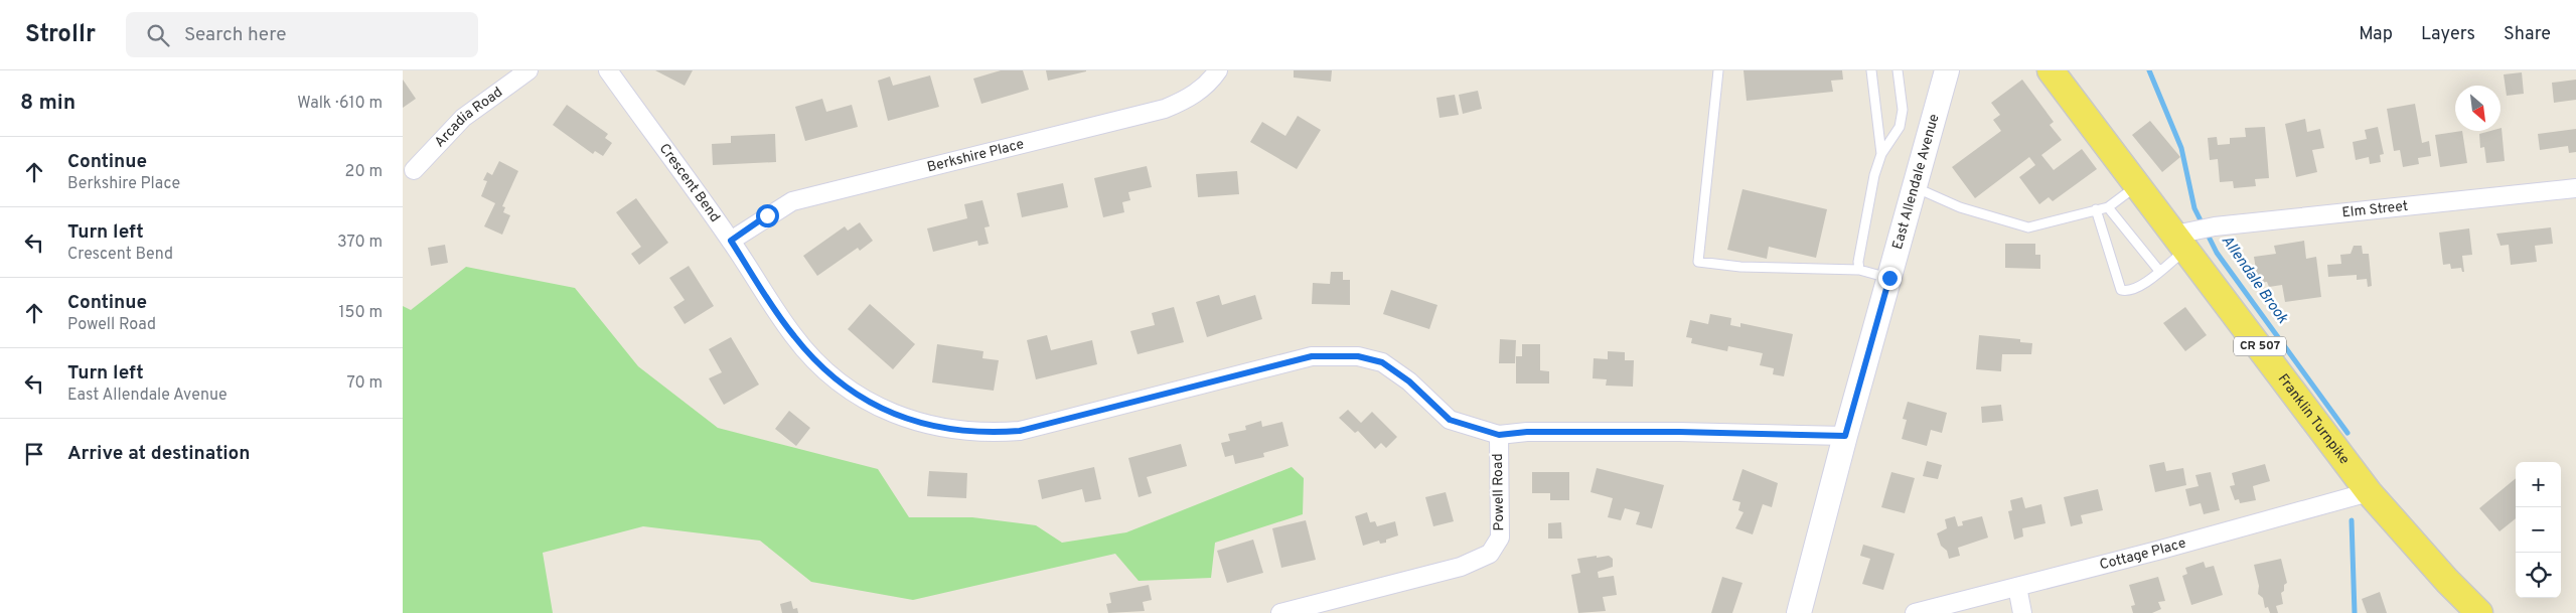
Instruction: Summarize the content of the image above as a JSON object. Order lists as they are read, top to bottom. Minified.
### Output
{"streets":{"main road":["East Allendale Avenue","CR 507","Franklin Turnpike"],"street":["Arcadia Road","Berkshire Place","Crescent Bend","Elm Street","Powell Road","Cottage Place"]},"crossings":[["Berkshire Place","Crescent Bend"],["East Allendale Avenue","Powell Road"],["Crescent Bend","Powell Road"],["Elm Street","Franklin Turnpike"],["Franklin Turnpike","Cottage Place"]],"water":["Allendale Brook"],"north":"bottom right","page":{"header":"Strollr","search":"Search here","nav":["Map","Layers","Share"],"heading":["8 min","Walk · 610 m"],"list":[["Continue","Berkshire Place","20 m"],["Turn left","Crescent Bend","370 m"],["Continue","Powell Road","150 m"],["Turn left","East Allendale Avenue","70 m"],"Arrive at destination"],"map_buttons":["+","−"]}}
